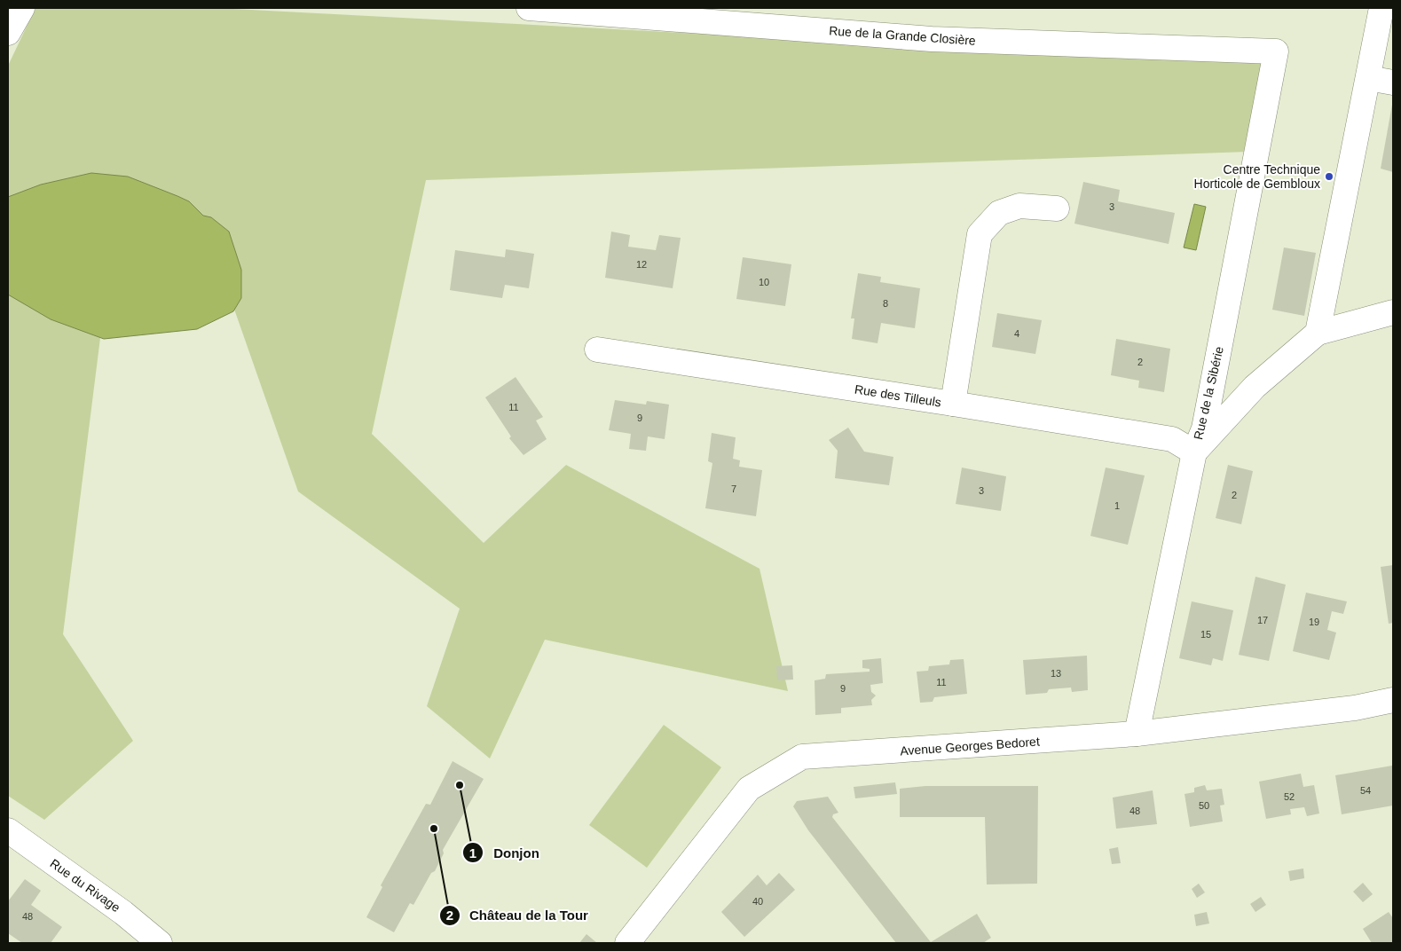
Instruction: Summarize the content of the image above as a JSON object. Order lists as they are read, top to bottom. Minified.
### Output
{"streets":{"street":["Rue de la Grande Closière","Rue de la Sibérie","Rue des Tilleuls","Avenue Georges Bedoret","Rue du Rivage"]},"crossings":[["Rue de la Grande Closière","Rue de la Sibérie"],["Rue de la Sibérie","Rue des Tilleuls"],["Rue de la Sibérie","Avenue Georges Bedoret"]],"places":["Centre Technique Horticole de Gembloux","Donjon","Château de la Tour"],"house_numbers":["3","12","10","8","4","2","11","9","7","3","2","1","17","19","15","13","11","9","54","52","50","48","40","48"]}
